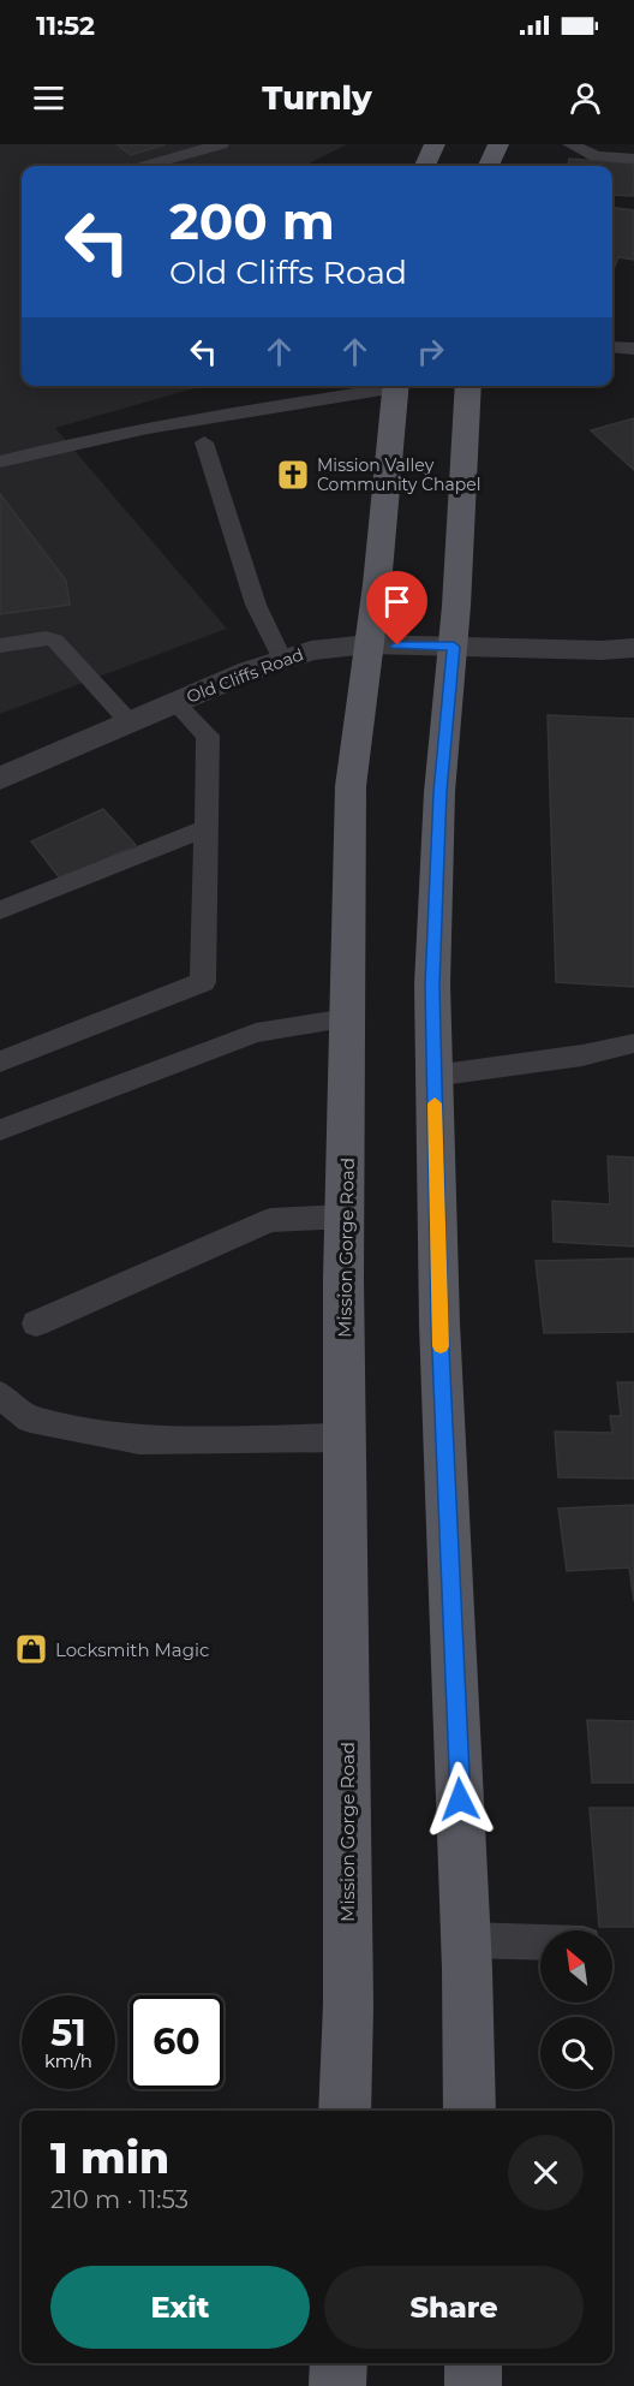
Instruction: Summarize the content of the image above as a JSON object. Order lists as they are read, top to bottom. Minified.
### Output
{"streets":{"main road":["Mission Gorge Road"],"street":["Old Cliffs Road"]},"crossings":[["Old Cliffs Road","Mission Gorge Road"]],"places":{"church":["Mission Valley Community Chapel"],"shop":["Locksmith Magic"]},"north":"top left","page":{"status":"11:52","header":"Turnly","turn":["200 m","Old Cliffs Road"],"speed":"51 km/h","limit":"60","heading":["1 min","210 m · 11:53"],"buttons":["Exit","Share"]}}
